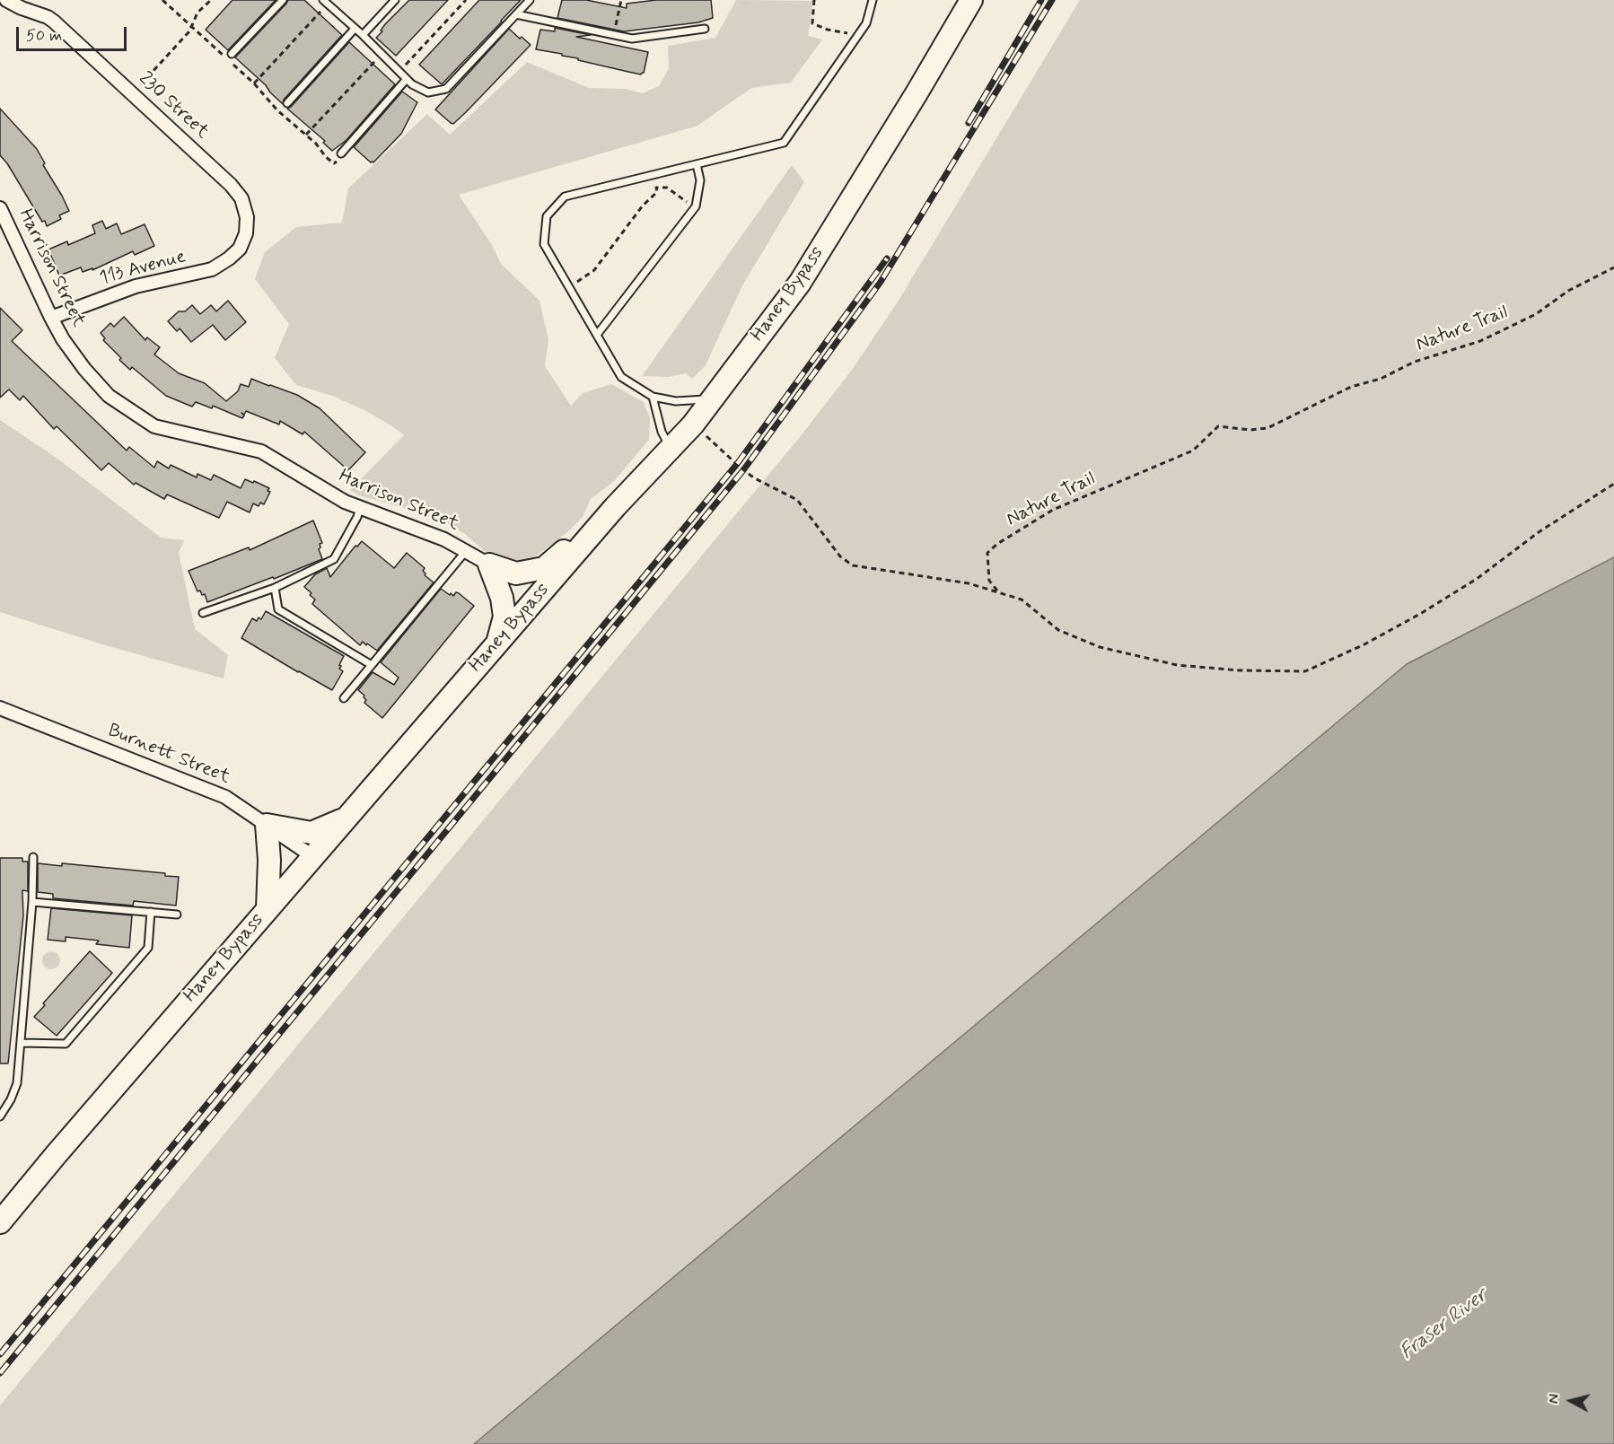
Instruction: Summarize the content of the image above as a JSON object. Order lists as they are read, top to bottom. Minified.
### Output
{"streets":{"highway":["Haney Bypass"],"street":["230 Street","Harrison Street","113 Avenue","Burnett Street"],"path":["Nature Trail"]},"crossings":[["230 Street","113 Avenue"],["Harrison Street","113 Avenue"],["Haney Bypass","Burnett Street"]],"water":["Fraser River"],"scale_bar":"50 m","north":"left"}
